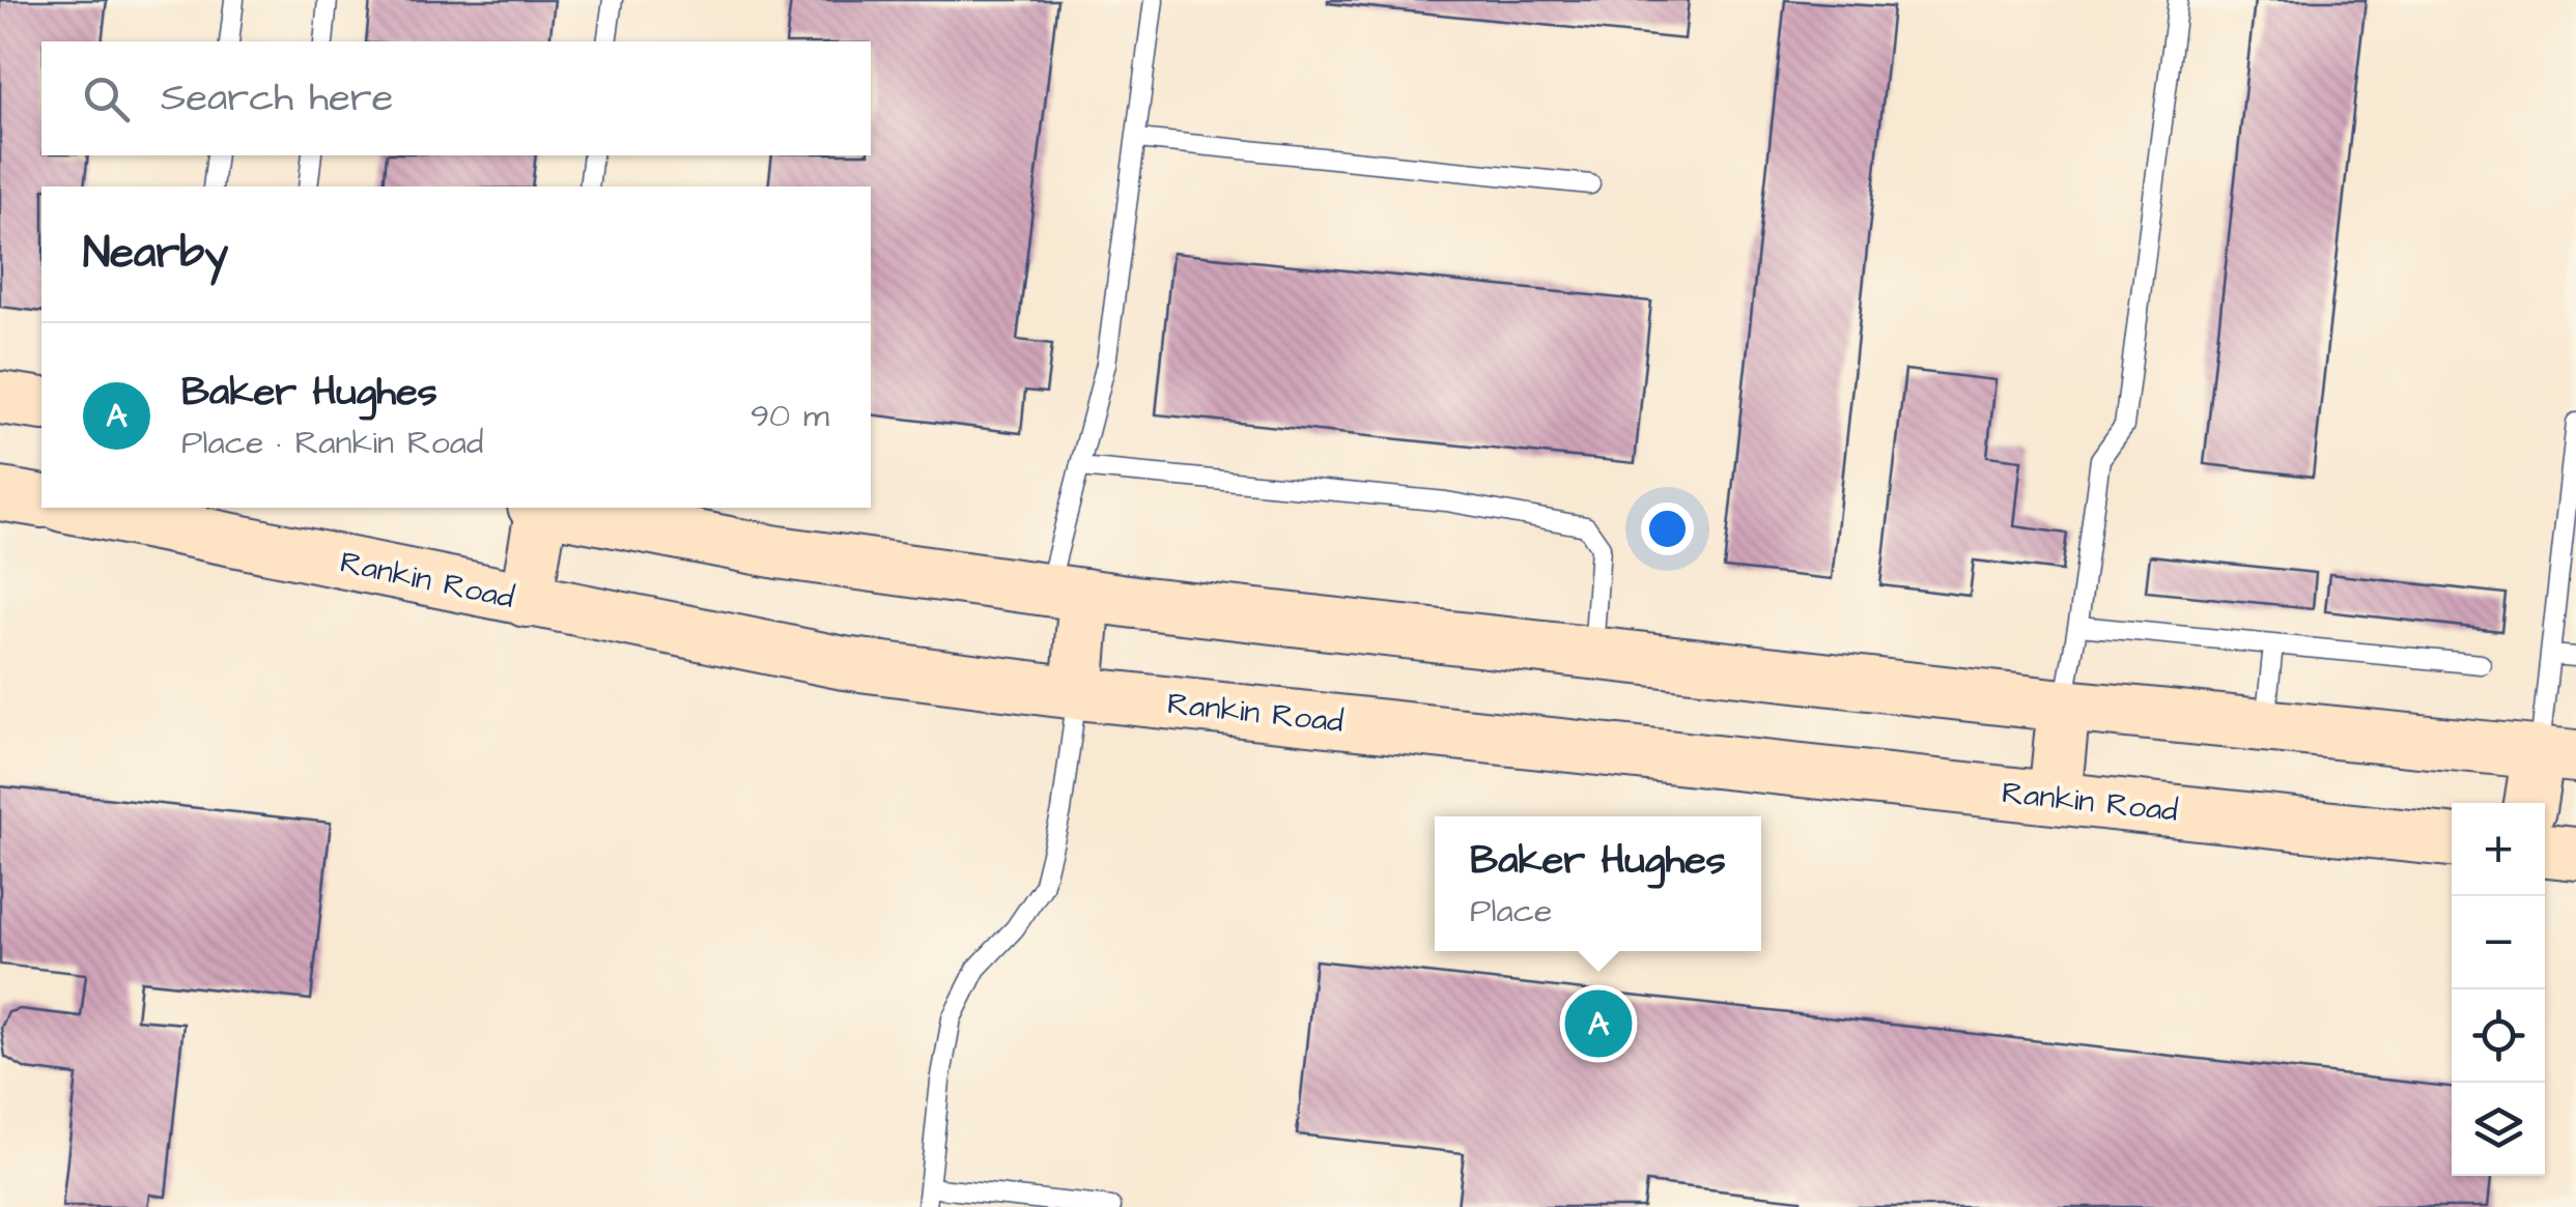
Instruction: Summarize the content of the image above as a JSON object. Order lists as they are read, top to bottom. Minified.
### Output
{"streets":{"main road":["Rankin Road"]},"page":{"search":"Search here","heading":"Nearby","list":[{"mark":"A","name":"Baker Hughes","note":"Place · Rankin Road","value":"90 m"}],"map_buttons":["+","−"],"popup":["Baker Hughes","Place"],"pins":"A"}}
